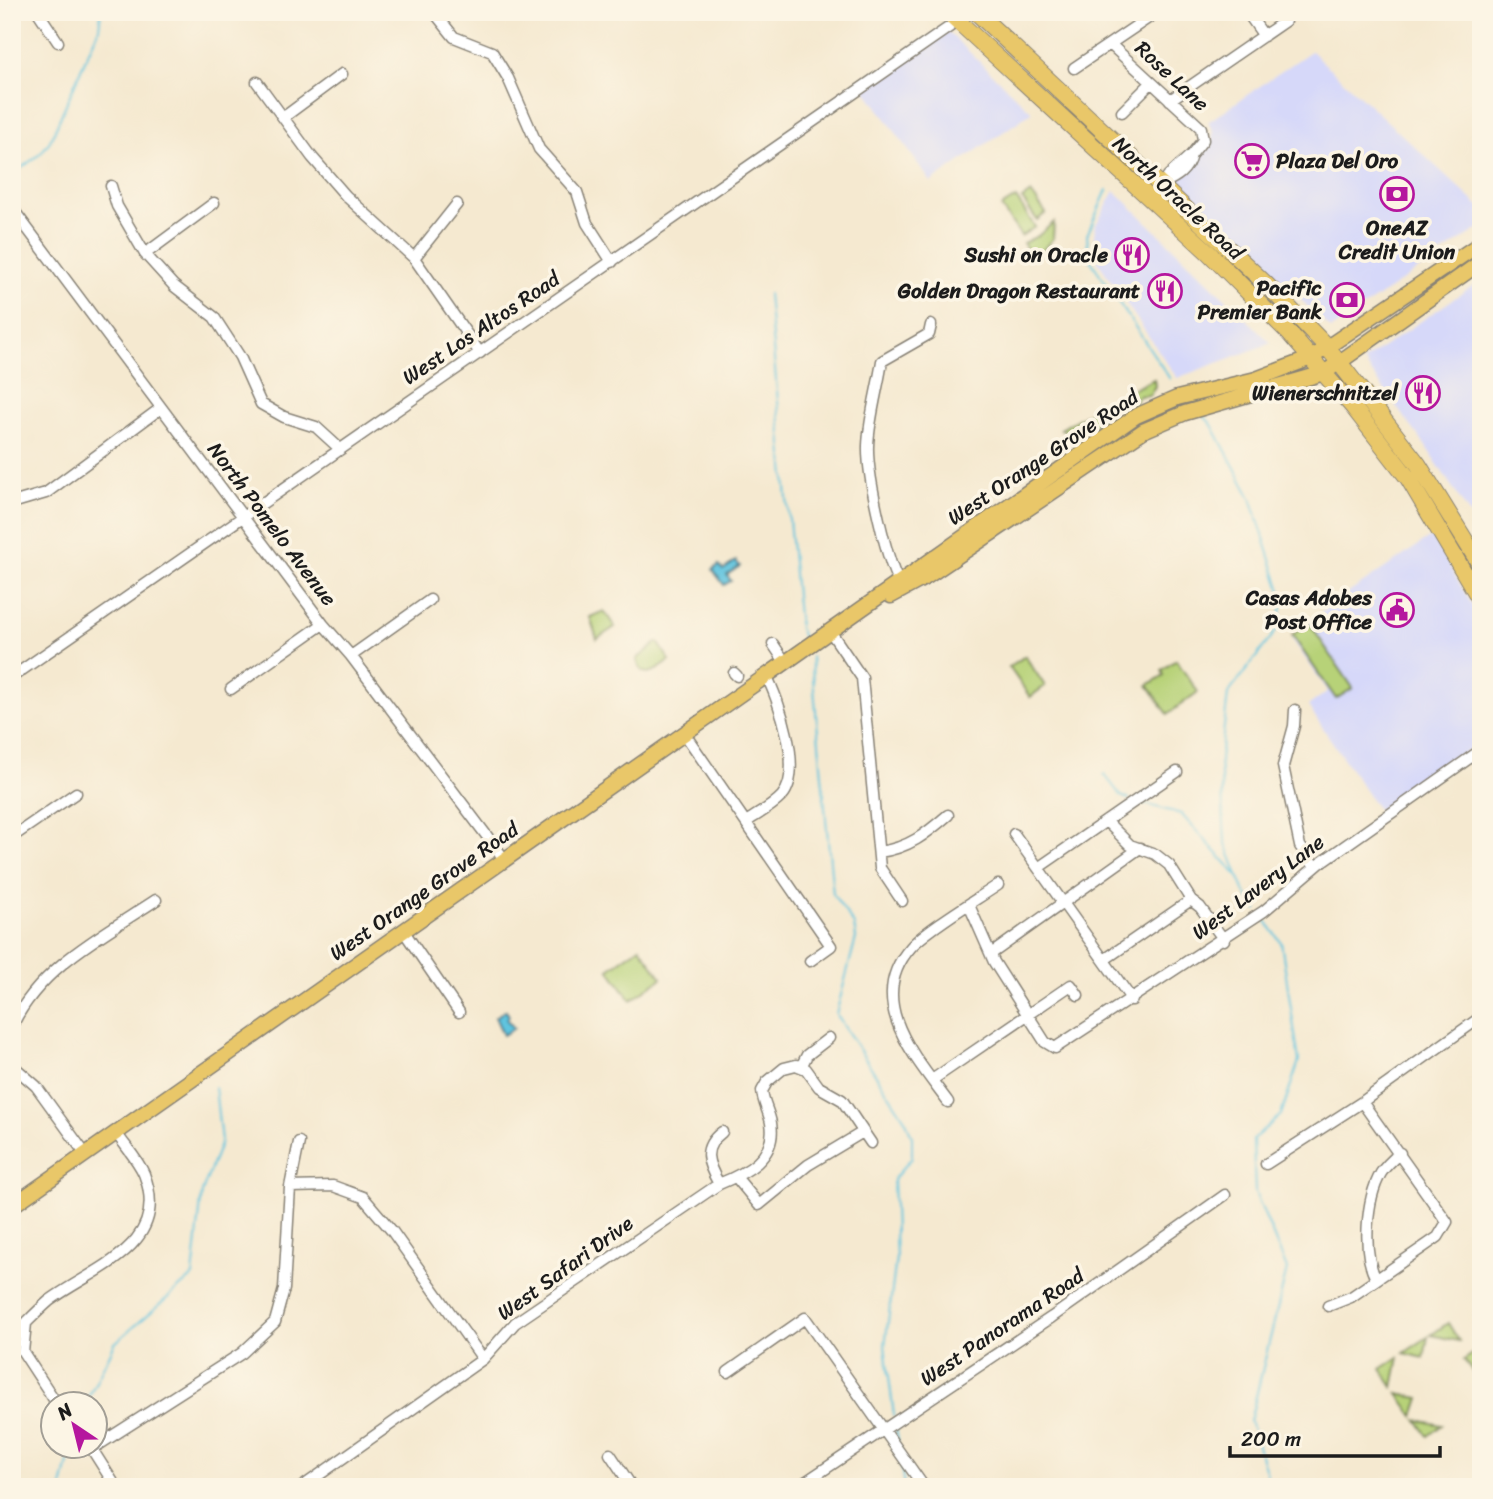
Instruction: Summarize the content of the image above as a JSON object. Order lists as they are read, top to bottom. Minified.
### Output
{"streets":{"highway":["North Oracle Road"],"main road":["West Orange Grove Road"],"street":["Rose Lane","West Los Altos Road","North Pomelo Avenue","West Lavery Lane","West Safari Drive","West Panorama Road"]},"crossings":[["Rose Lane","North Oracle Road"],["North Oracle Road","West Los Altos Road"],["North Oracle Road","West Orange Grove Road"],["West Los Altos Road","North Pomelo Avenue"],["West Orange Grove Road","North Pomelo Avenue"]],"places":{"supermarket":["Plaza Del Oro"],"bank":["OneAZ Credit Union","Pacific Premier Bank"],"restaurant":["Sushi on Oracle","Golden Dragon Restaurant","Wienerschnitzel"],"public building":["Casas Adobes Post Office"]},"scale_bar":"200 m","north":"top left"}
